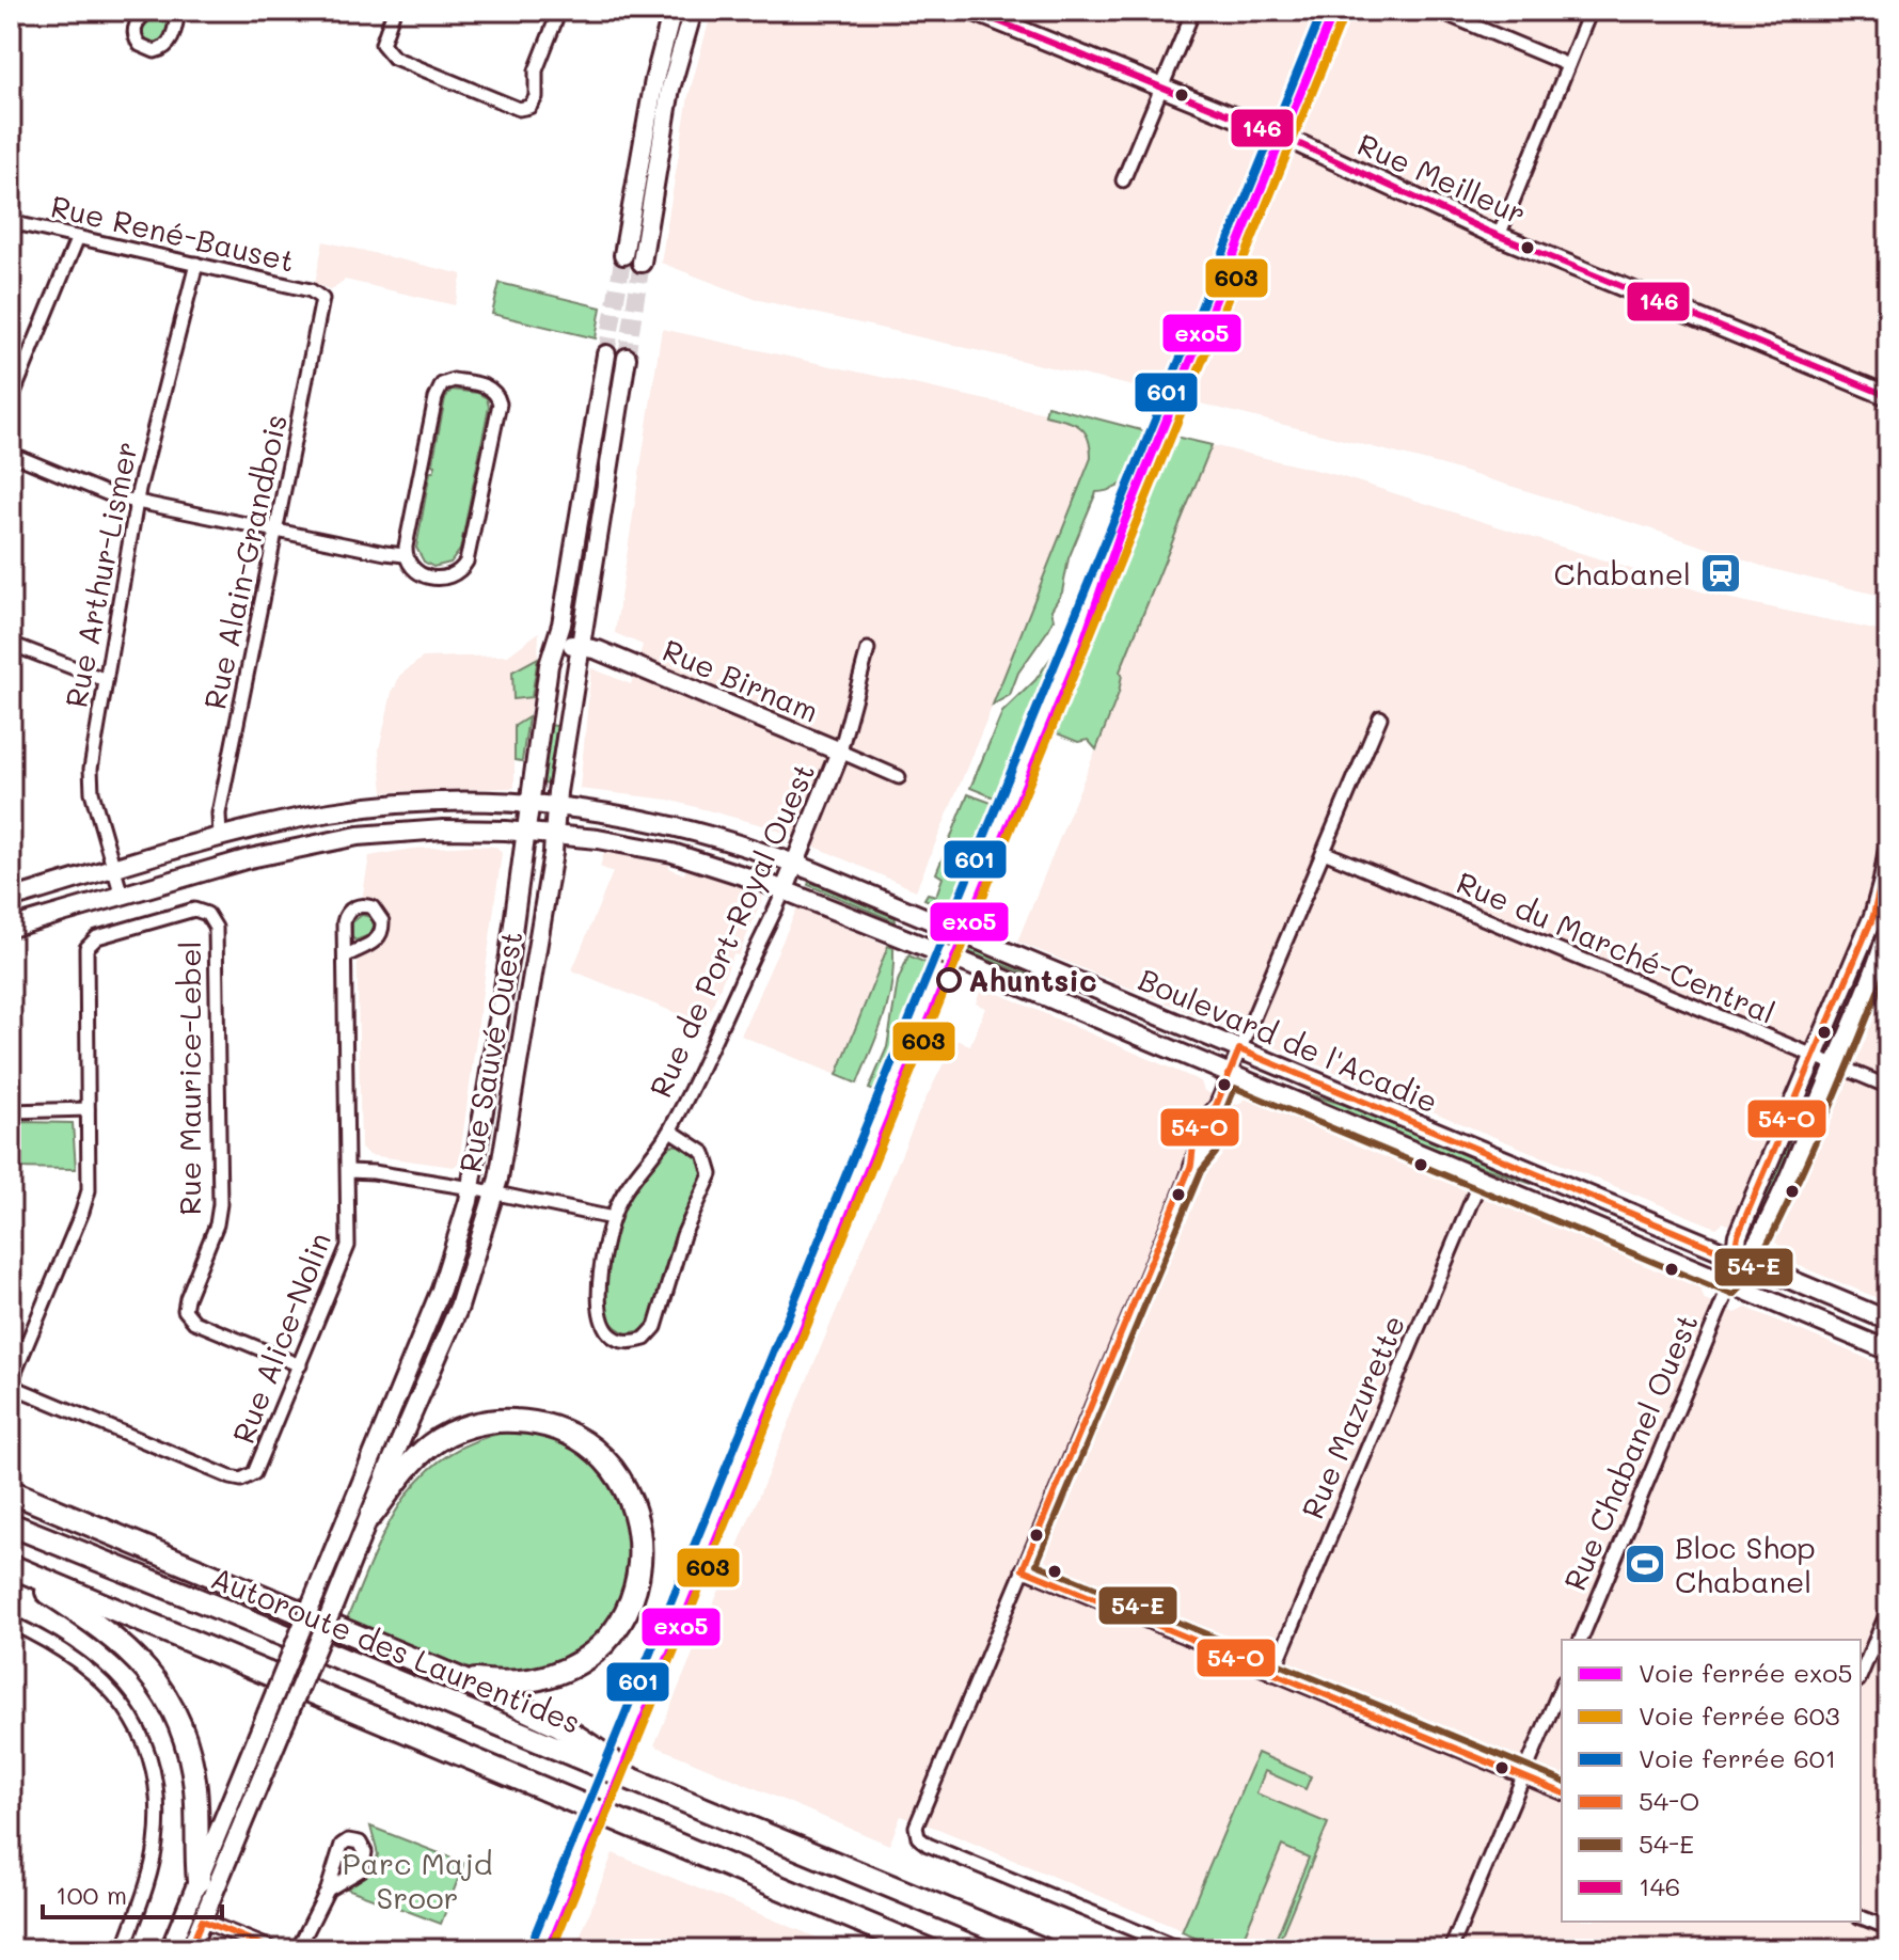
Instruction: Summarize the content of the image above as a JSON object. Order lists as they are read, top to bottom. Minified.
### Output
{"streets":{"highway":["Autoroute des Laurentides"],"main road":["Rue Meilleur","Rue Birnam","Rue de Port-Royal Ouest","Boulevard de l'Acadie","Rue Sauvé Ouest","Rue Chabanel Ouest"],"street":["Rue René-Bauset","Rue Alain-Grandbois","Rue Arthur-Lismer","Rue du Marché-Central","Rue Maurice-Lebel","Rue Alice-Nolin","Rue Mazurette"]},"crossings":[["Rue René-Bauset","Rue Alain-Grandbois"],["Rue René-Bauset","Rue Arthur-Lismer"],["Rue Alain-Grandbois","Boulevard de l'Acadie"],["Rue Arthur-Lismer","Boulevard de l'Acadie"],["Rue Birnam","Rue de Port-Royal Ouest"],["Rue Birnam","Rue Sauvé Ouest"],["Rue de Port-Royal Ouest","Boulevard de l'Acadie"],["Rue du Marché-Central","Rue Chabanel Ouest"],["Boulevard de l'Acadie","Rue Sauvé Ouest"],["Boulevard de l'Acadie","Rue Mazurette"],["Boulevard de l'Acadie","Rue Chabanel Ouest"],["Rue Maurice-Lebel","Rue Alice-Nolin"]],"parks":["Parc Majd Sroor"],"places":{"station":["Chabanel"],"other":["Ahuntsic"],"sports":["Bloc Shop Chabanel"]},"lines":["rail line exo5","rail line 601","transit line 146","rail line 603","transit line 54-O","transit line 54-E"],"legend":["Voie ferrée exo5","Voie ferrée 603","Voie ferrée 601","54-O","54-E","146"],"scale_bar":"100 m"}
